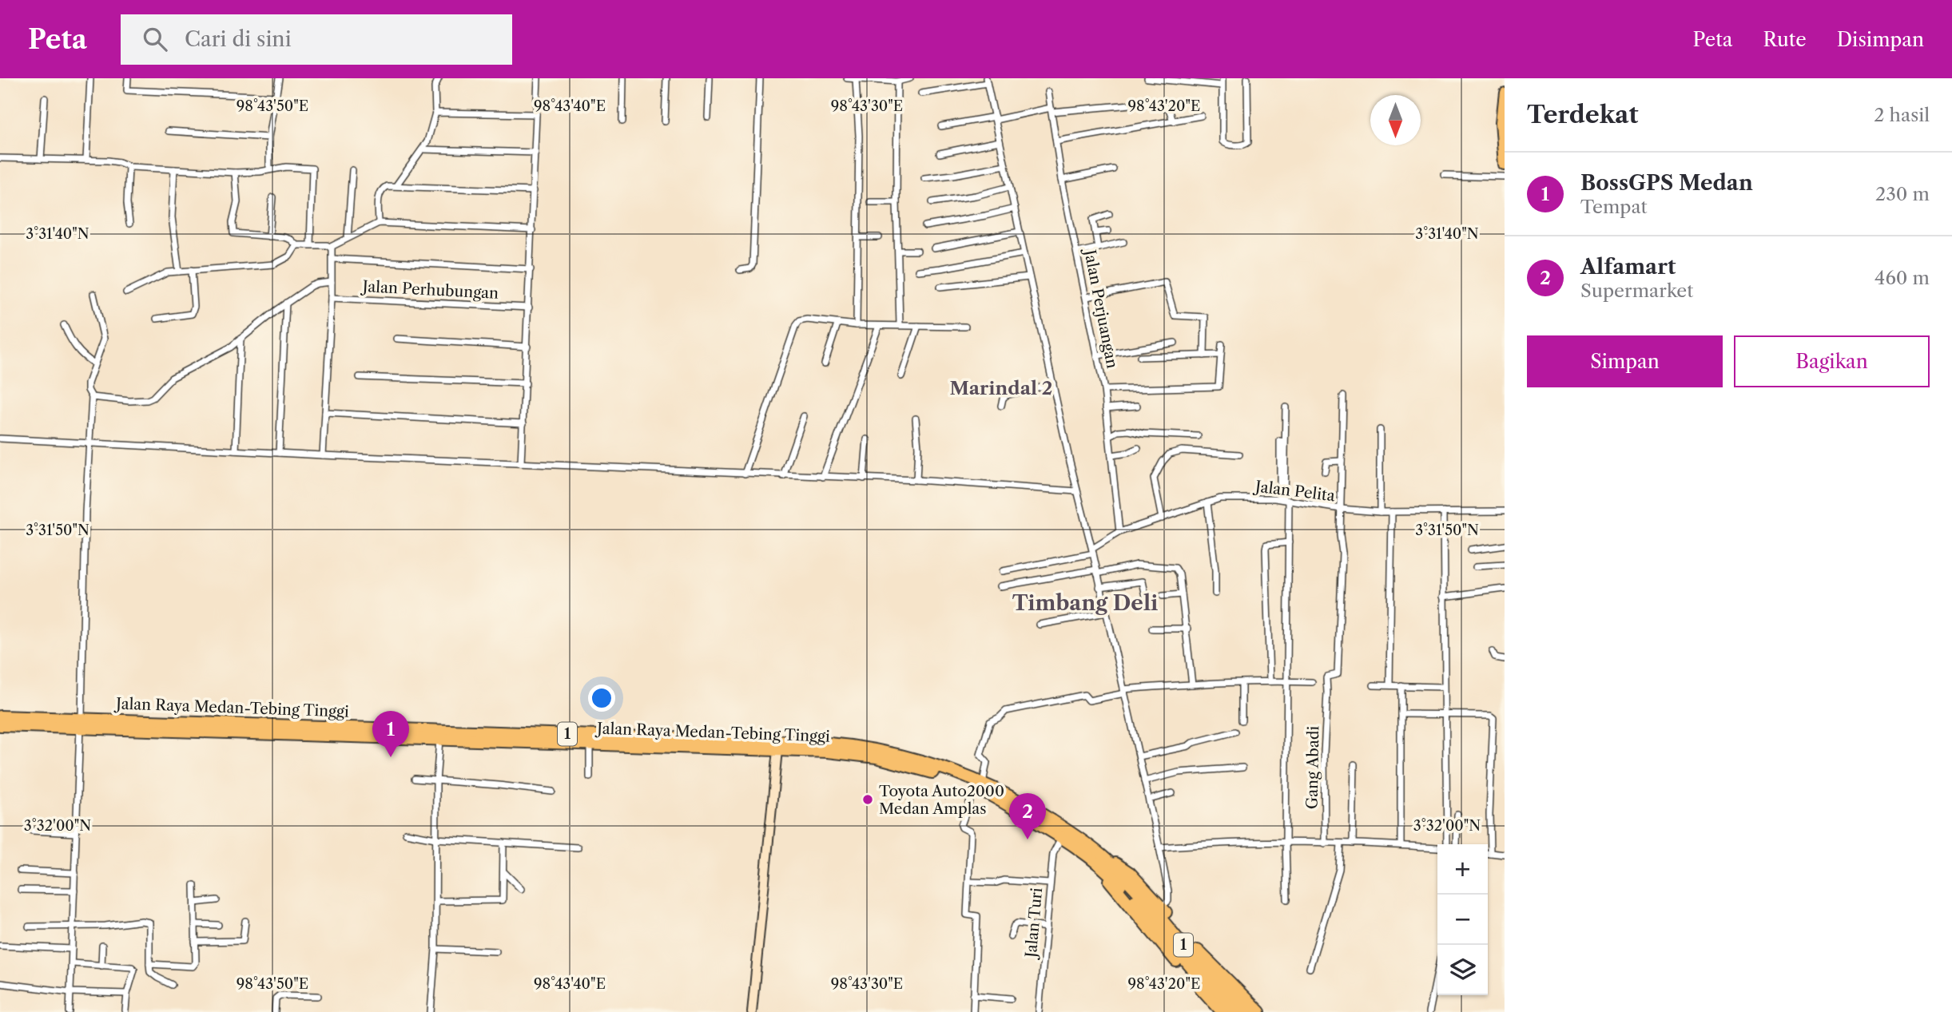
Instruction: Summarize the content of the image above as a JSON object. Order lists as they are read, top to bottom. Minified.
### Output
{"streets":{"highway":["Jalan Raya Medan-Tebing Tinggi","1"],"street":["Jalan Perhubungan","Jalan Perjuangan","Jalan Pelita","Gang Abadi","Jalan Turi"]},"crossings":[["Jalan Perjuangan","Jalan Pelita"],["Jalan Pelita","Gang Abadi"],["Jalan Raya Medan-Tebing Tinggi","1"],["Jalan Raya Medan-Tebing Tinggi","Jalan Turi"]],"districts":["Marindal 2","Timbang Deli"],"places":["Toyota Auto2000 Medan Amplas"],"north":"bottom","page":{"header":"Peta","search":"Cari di sini","nav":["Peta","Rute","Disimpan"],"heading":["Terdekat","2 hasil"],"list":[{"mark":"1","name":"BossGPS Medan","note":"Tempat","value":"230 m"},{"mark":"2","name":"Alfamart","note":"Supermarket","value":"460 m"}],"buttons":["Simpan","Bagikan"],"pins":["1","2"],"map_buttons":["+","−"]},"coordinates":["98°43'50\"E","98°43'40\"E","98°43'30\"E","98°43'20\"E","3°31'40\"N","3°31'50\"N","3°32'00\"N"]}
